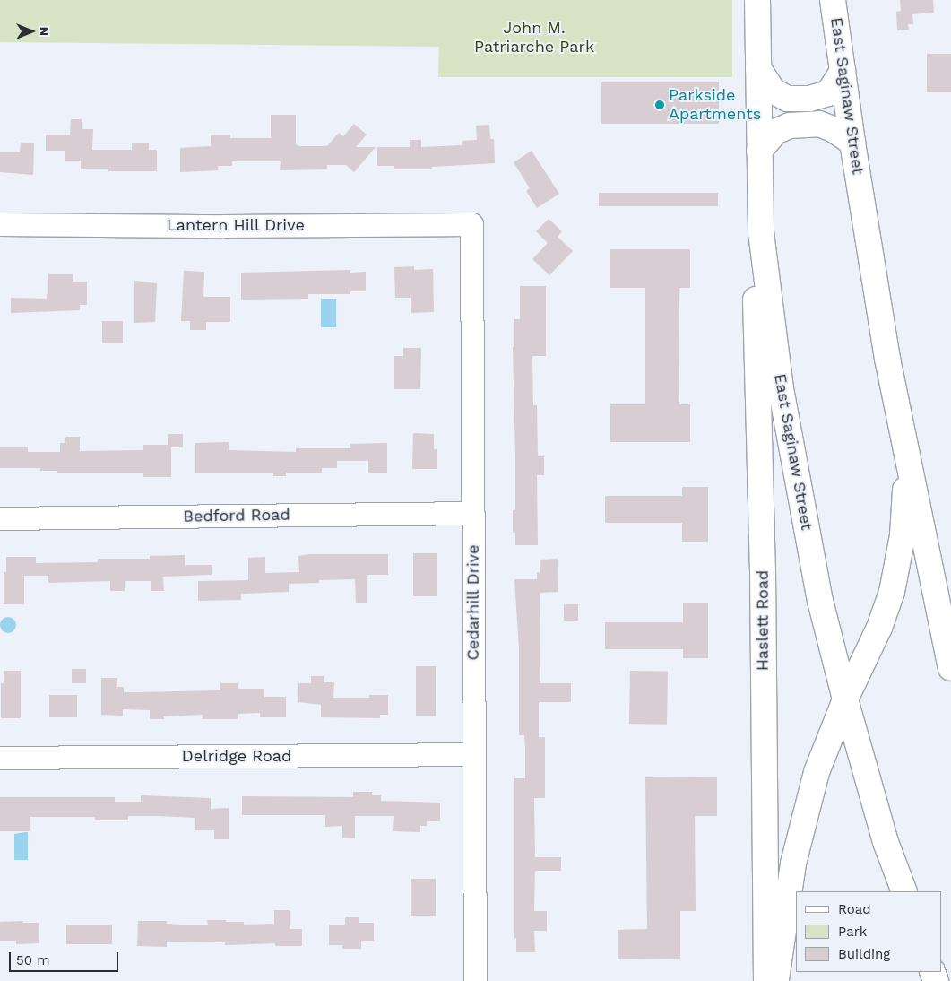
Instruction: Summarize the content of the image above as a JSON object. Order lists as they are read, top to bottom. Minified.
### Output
{"streets":{"main road":["East Saginaw Street","Haslett Road"],"street":["Lantern Hill Drive","Bedford Road","Cedarhill Drive","Delridge Road"]},"crossings":[["East Saginaw Street","Haslett Road"],["Lantern Hill Drive","Cedarhill Drive"],["Bedford Road","Cedarhill Drive"],["Cedarhill Drive","Delridge Road"]],"parks":["John M. Patriarche Park"],"places":["Parkside Apartments"],"legend":["Road","Park","Building"],"scale_bar":"50 m","north":"right"}
